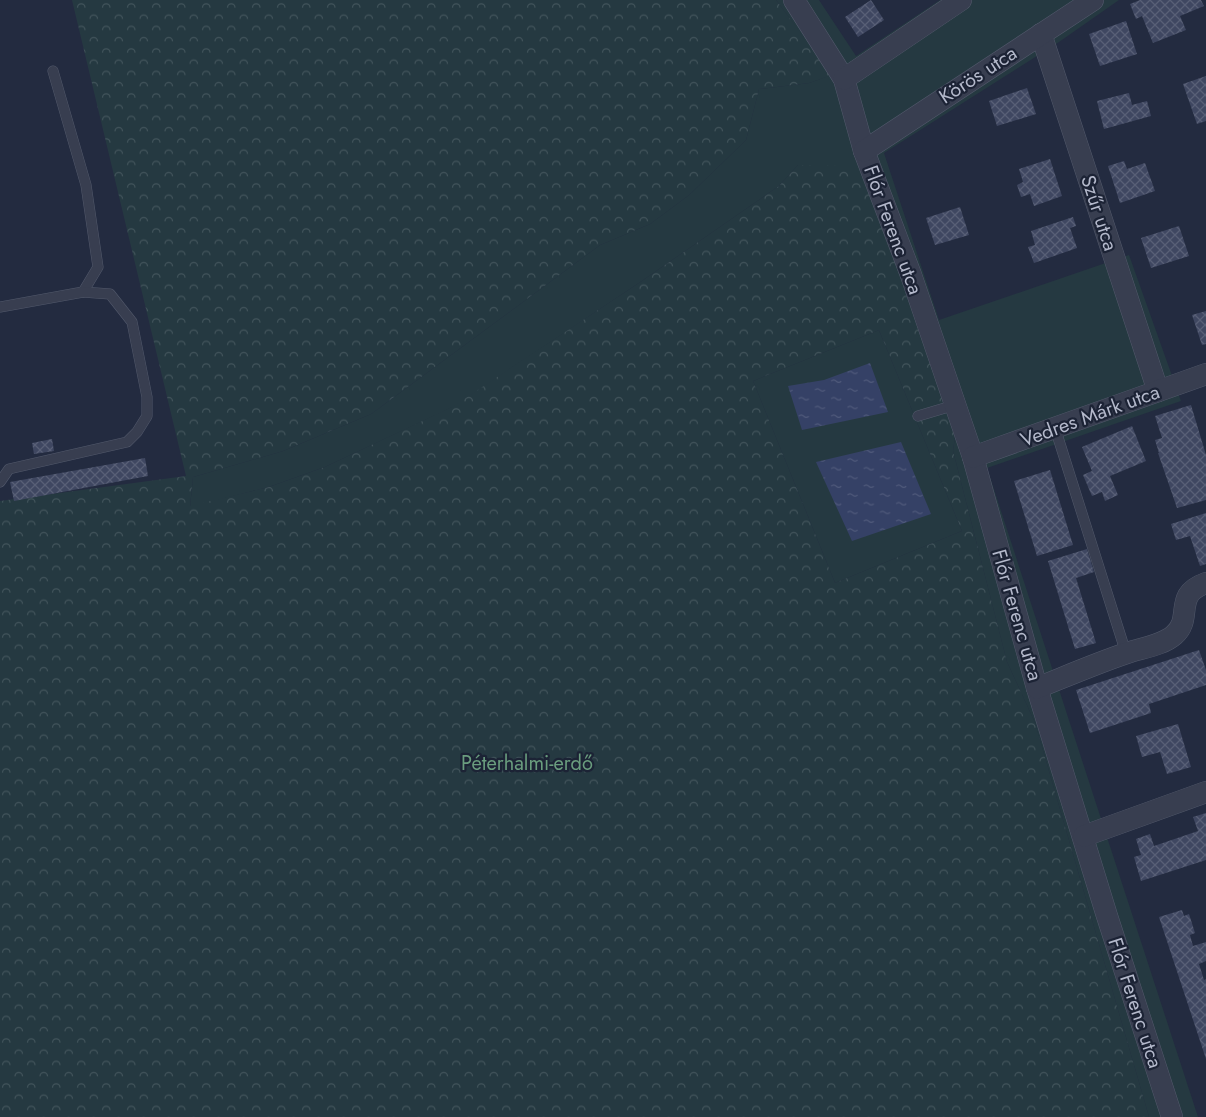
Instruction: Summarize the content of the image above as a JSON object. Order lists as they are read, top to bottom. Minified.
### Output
{"streets":{"street":["Körös utca","Szűr utca","Flór Ferenc utca","Vedres Márk utca"]},"crossings":[["Körös utca","Szűr utca"],["Körös utca","Flór Ferenc utca"],["Szűr utca","Vedres Márk utca"],["Flór Ferenc utca","Vedres Márk utca"]],"parks":["Péterhalmi-erdő"]}
